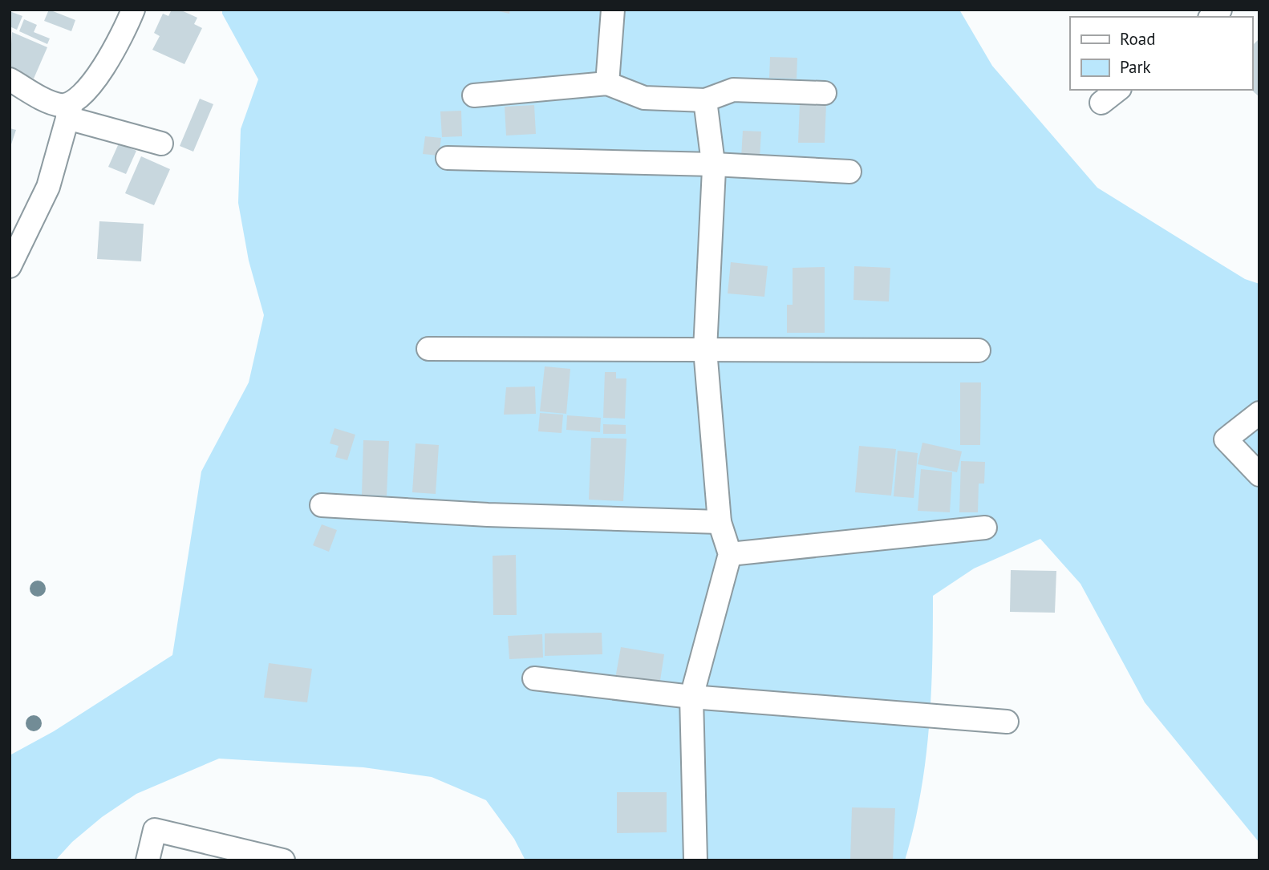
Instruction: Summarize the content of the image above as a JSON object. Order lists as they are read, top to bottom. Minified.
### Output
{"legend":["Road","Park"]}
